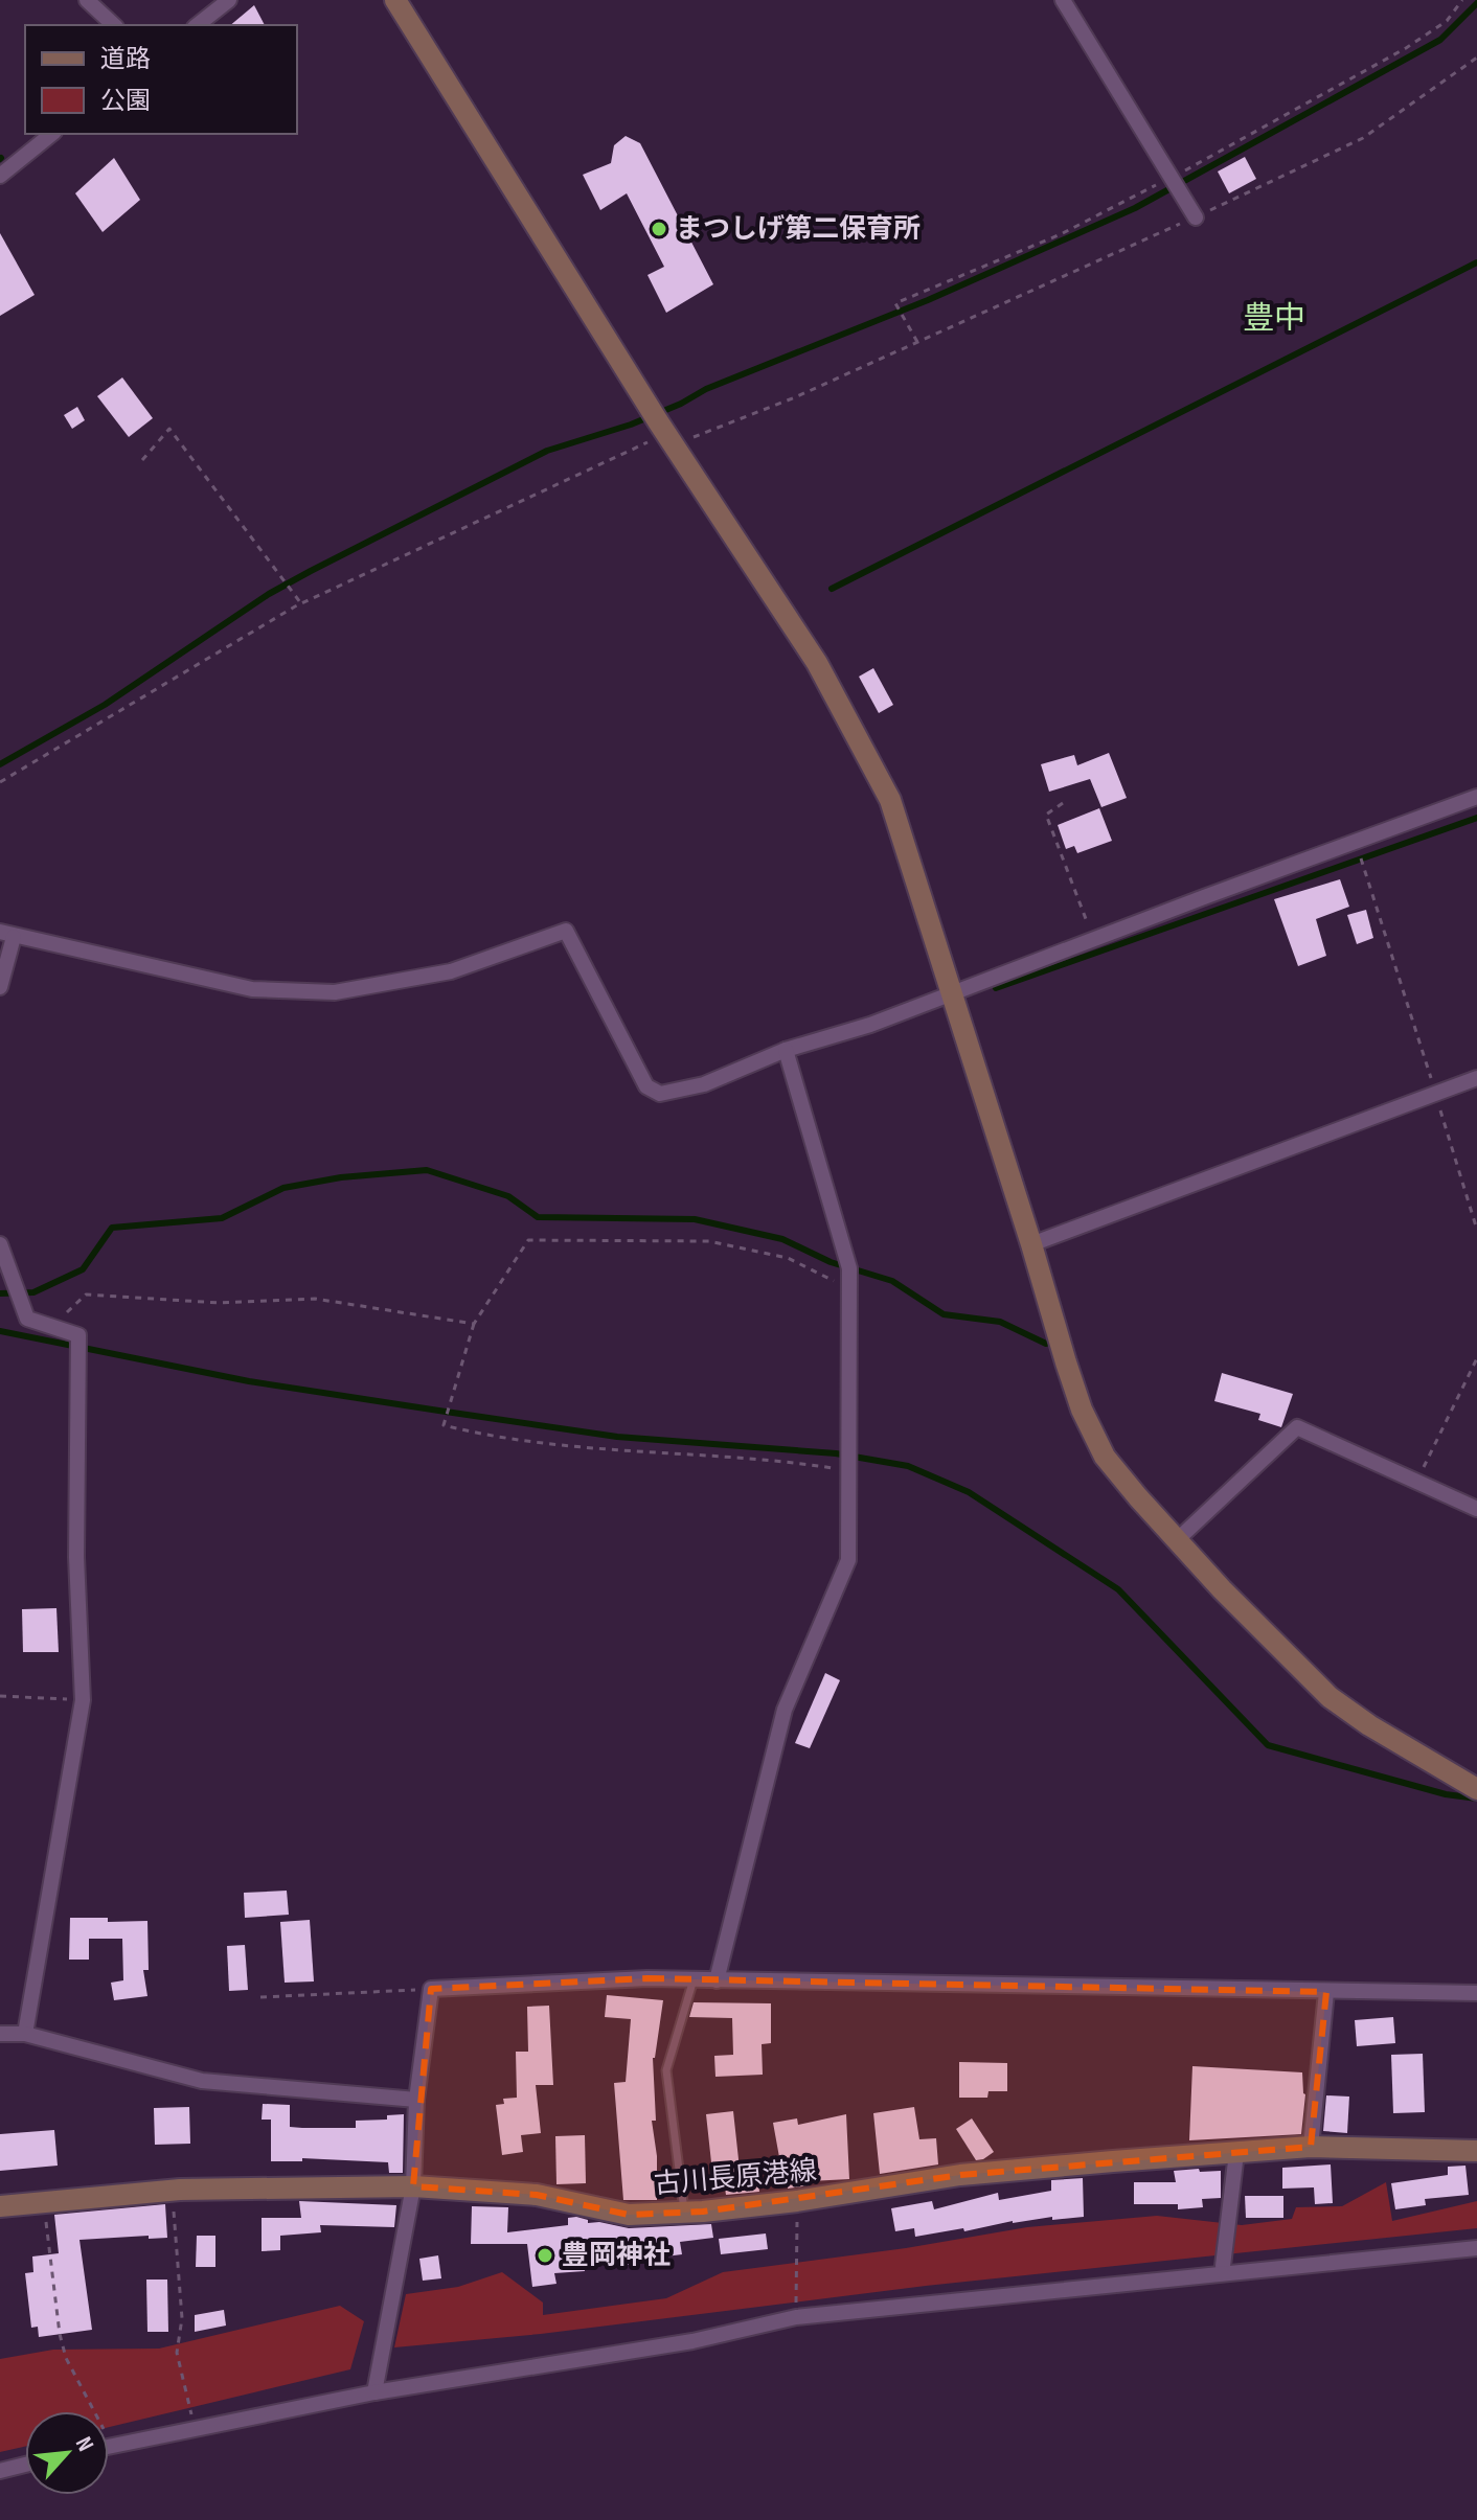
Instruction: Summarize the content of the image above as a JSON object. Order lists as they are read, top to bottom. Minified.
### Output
{"streets":{"street":["古川長原港線"]},"districts":["豊中"],"places":["まつしげ第二保育所","豊岡神社"],"legend":["道路","公園"],"north":"top right"}
